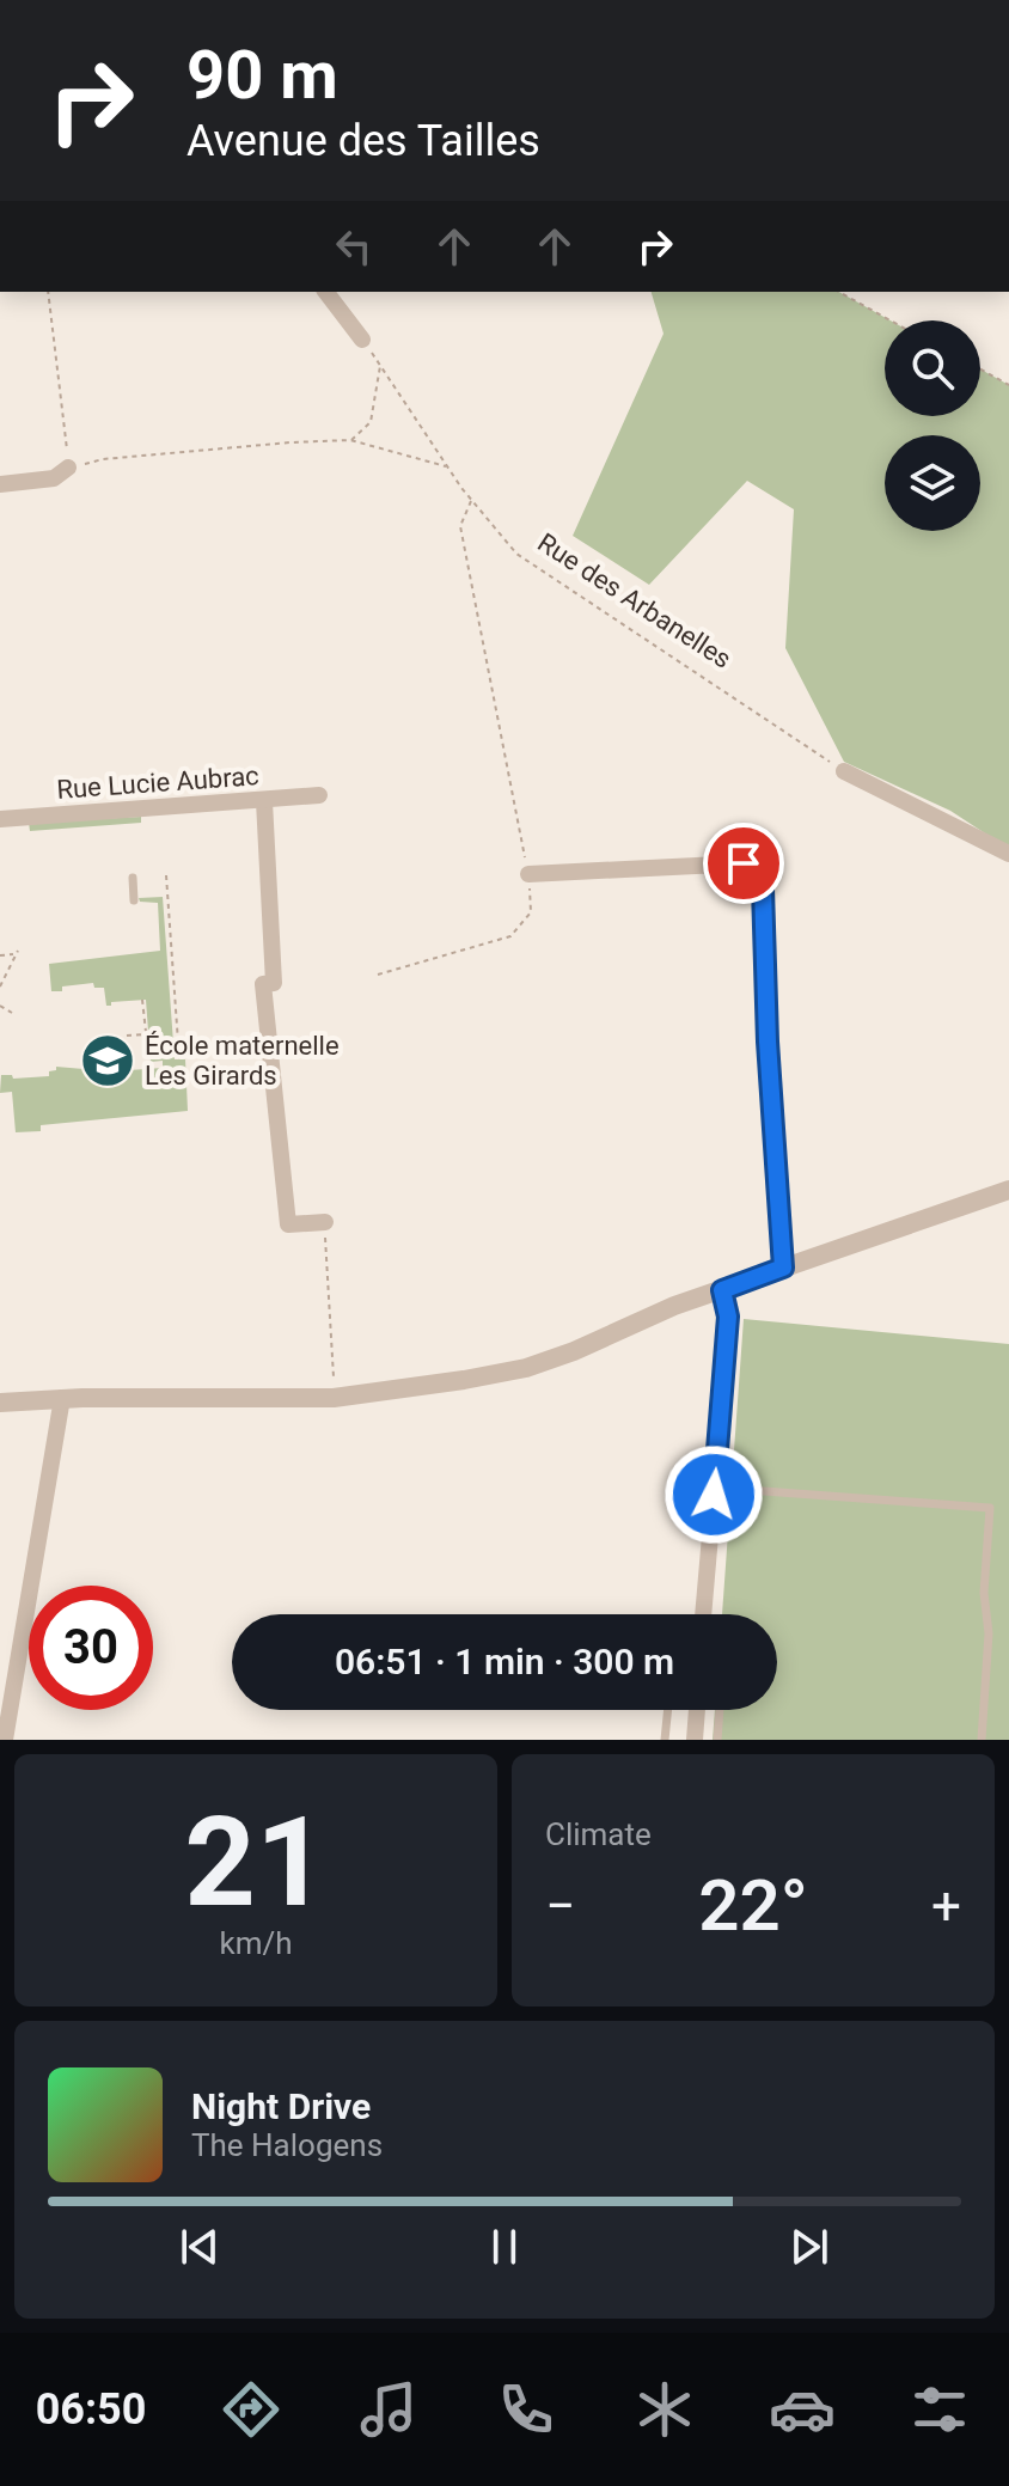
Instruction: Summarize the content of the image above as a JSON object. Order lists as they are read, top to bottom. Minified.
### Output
{"streets":{"street":["Rue Lucie Aubrac"],"path":["Rue des Arbanelles"]},"places":{"school or university":["École maternelle Les Girards"]},"page":{"turn":["90 m","Avenue des Tailles"],"limit":"30","trip":"06:51 · 1 min · 300 m","tile":[["21","km/h"],"Climate"],"heat":["−","22°","+"],"song":["Night Drive","The Halogens"],"tabs":"06:50"}}
